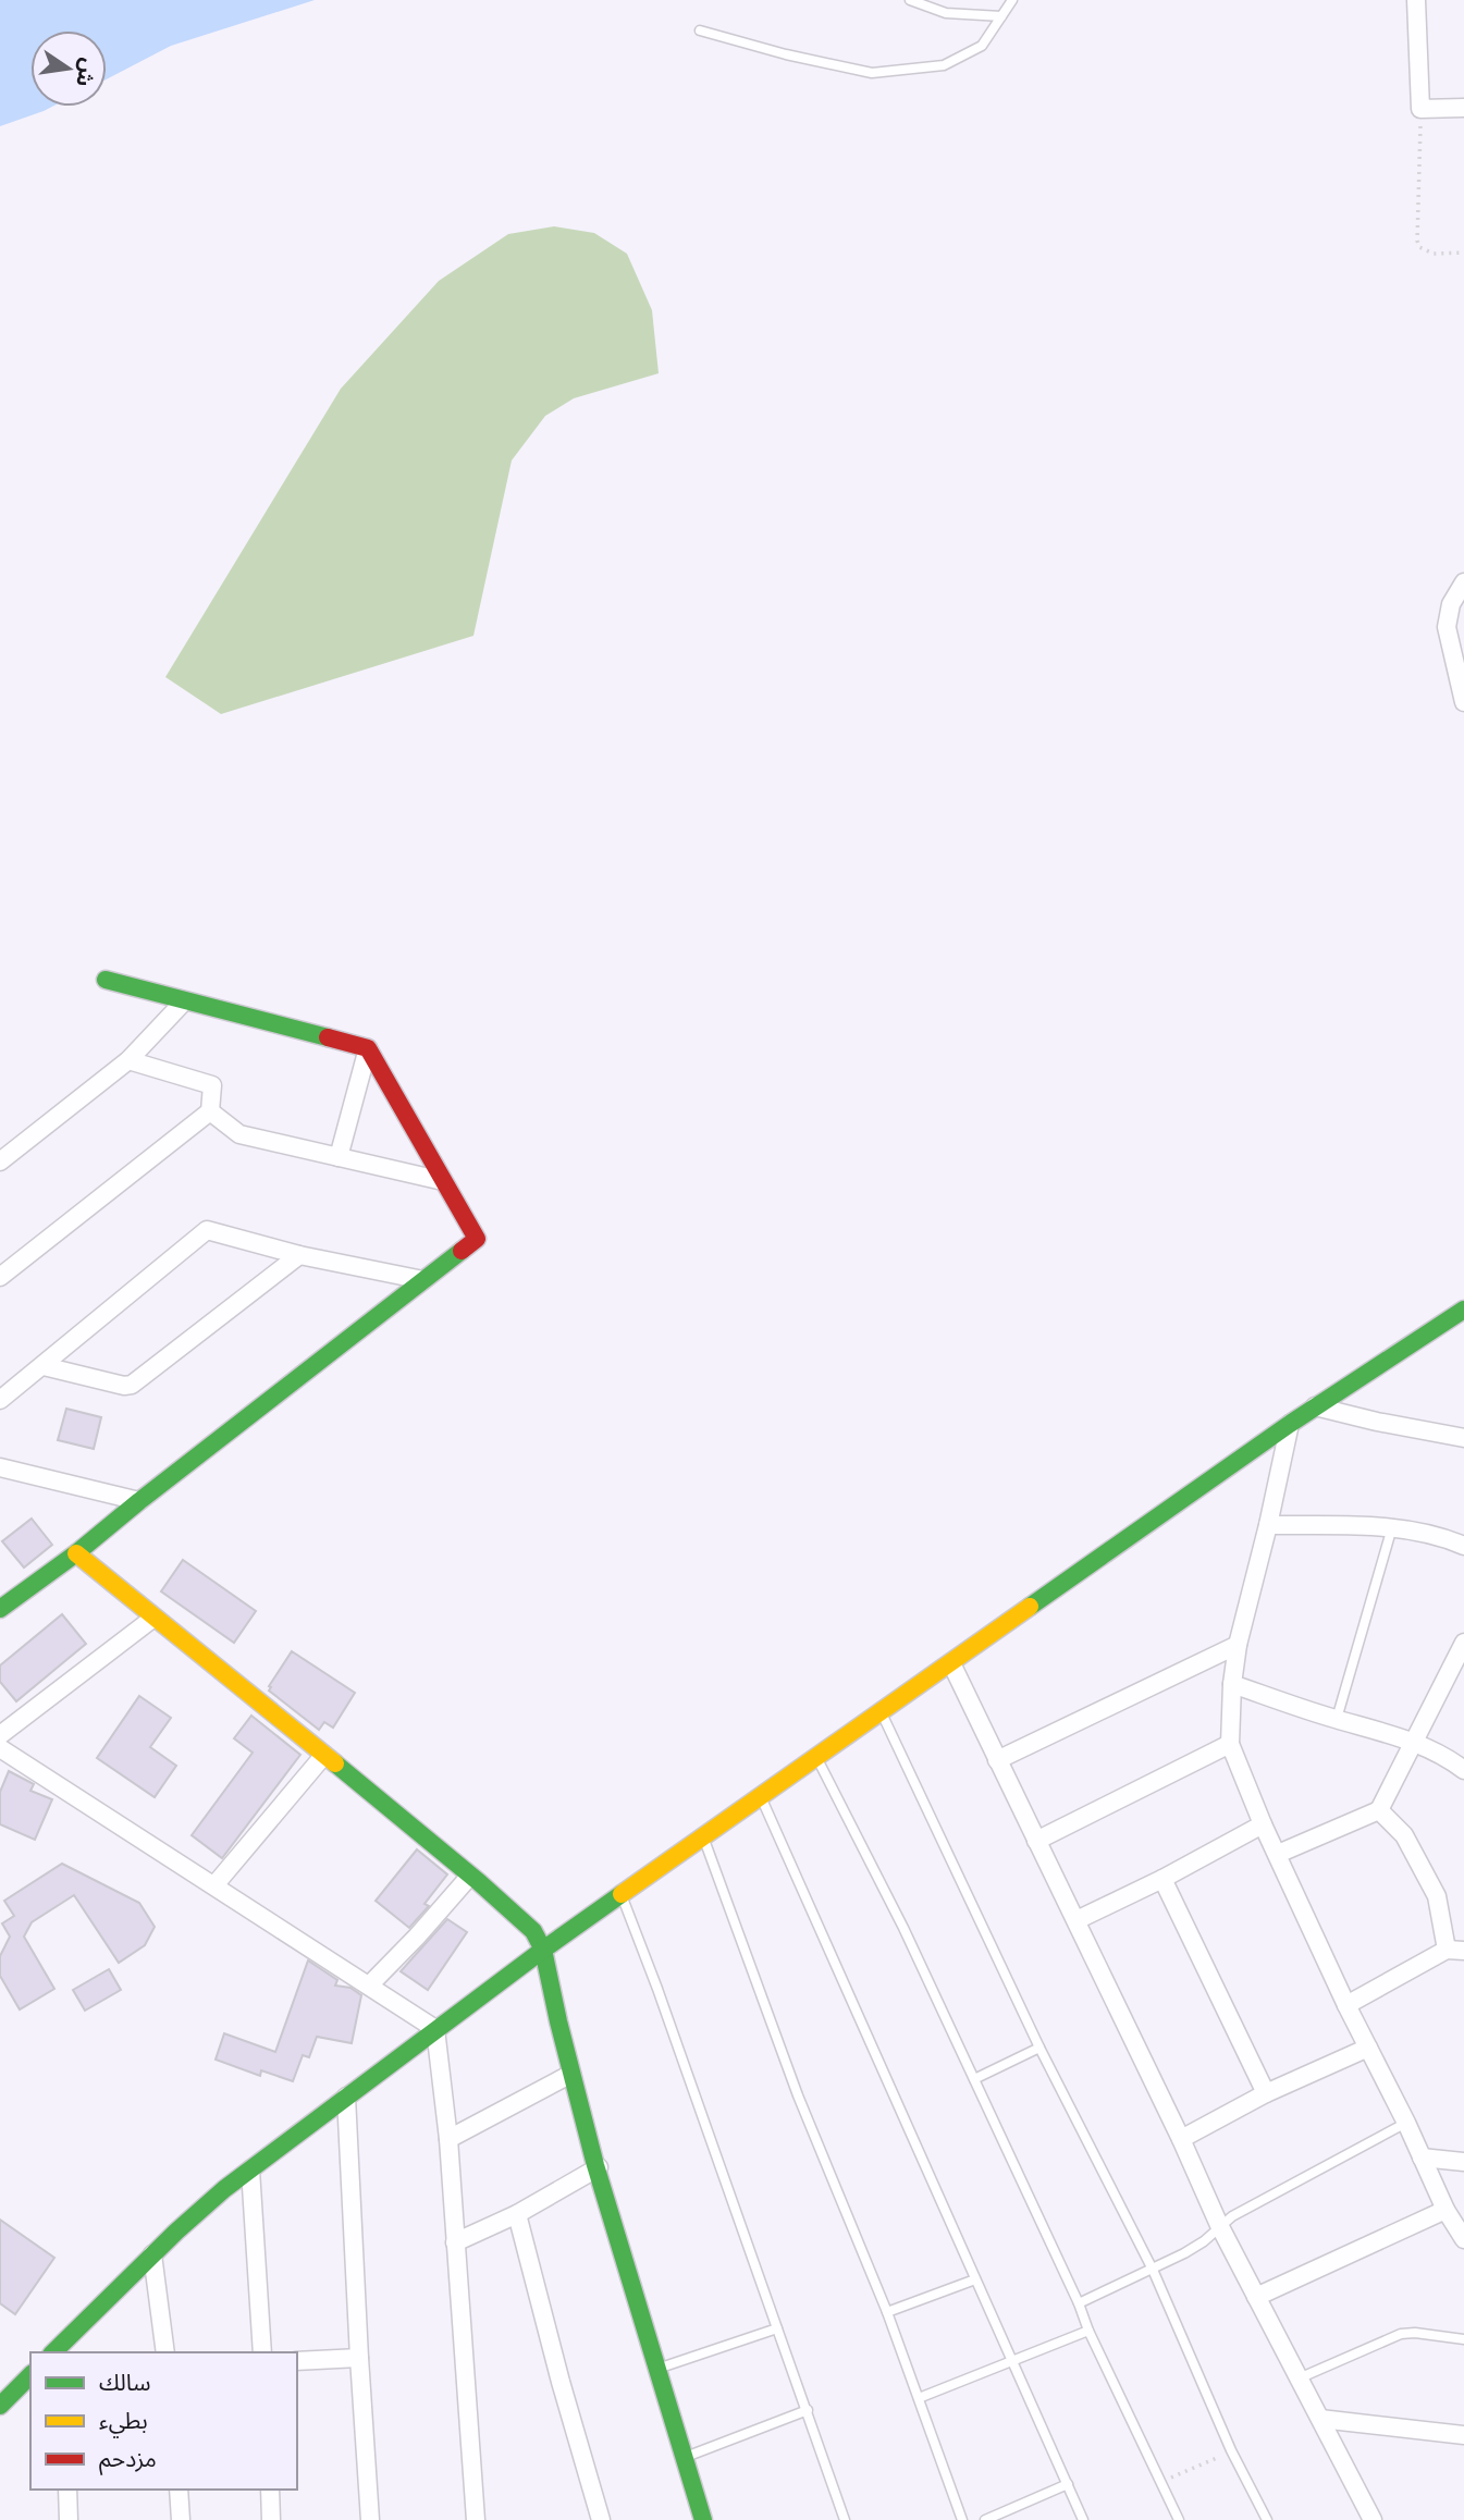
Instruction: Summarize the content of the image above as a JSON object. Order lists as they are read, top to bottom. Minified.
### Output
{"legend":["سالك","بطيء","مزدحم"],"north":"right"}
